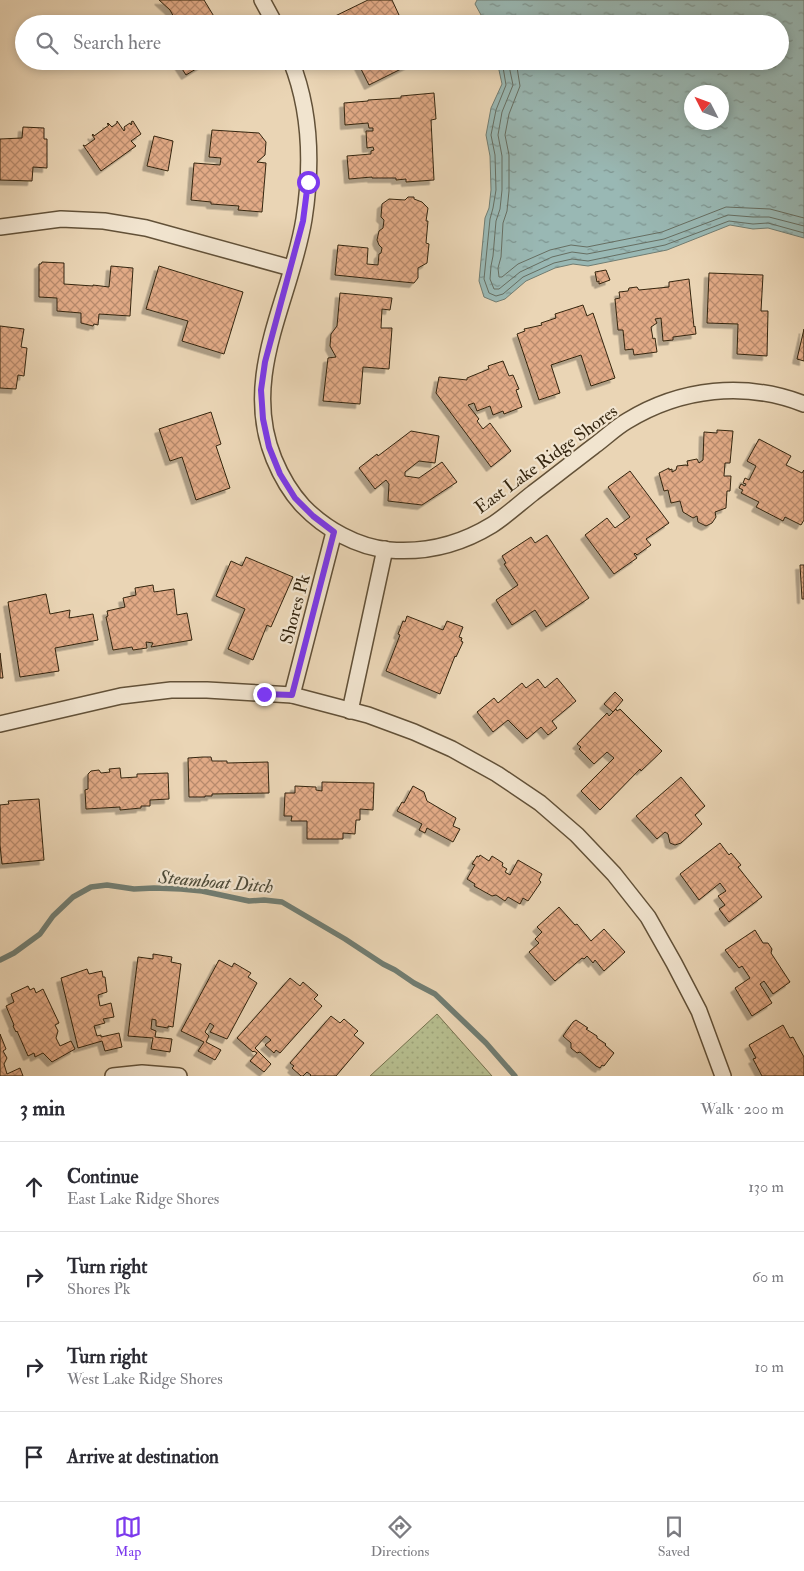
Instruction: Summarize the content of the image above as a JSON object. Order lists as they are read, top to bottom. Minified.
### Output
{"streets":{"street":["East Lake Ridge Shores","Shores Pk"]},"crossings":[["East Lake Ridge Shores","Shores Pk"]],"water":["Steamboat Ditch"],"north":"top left","page":{"search":"Search here","heading":["3 min","Walk · 200 m"],"list":[["Continue","East Lake Ridge Shores","130 m"],["Turn right","Shores Pk","60 m"],["Turn right","West Lake Ridge Shores","10 m"],"Arrive at destination"],"nav":["Map","Directions","Saved"]}}
